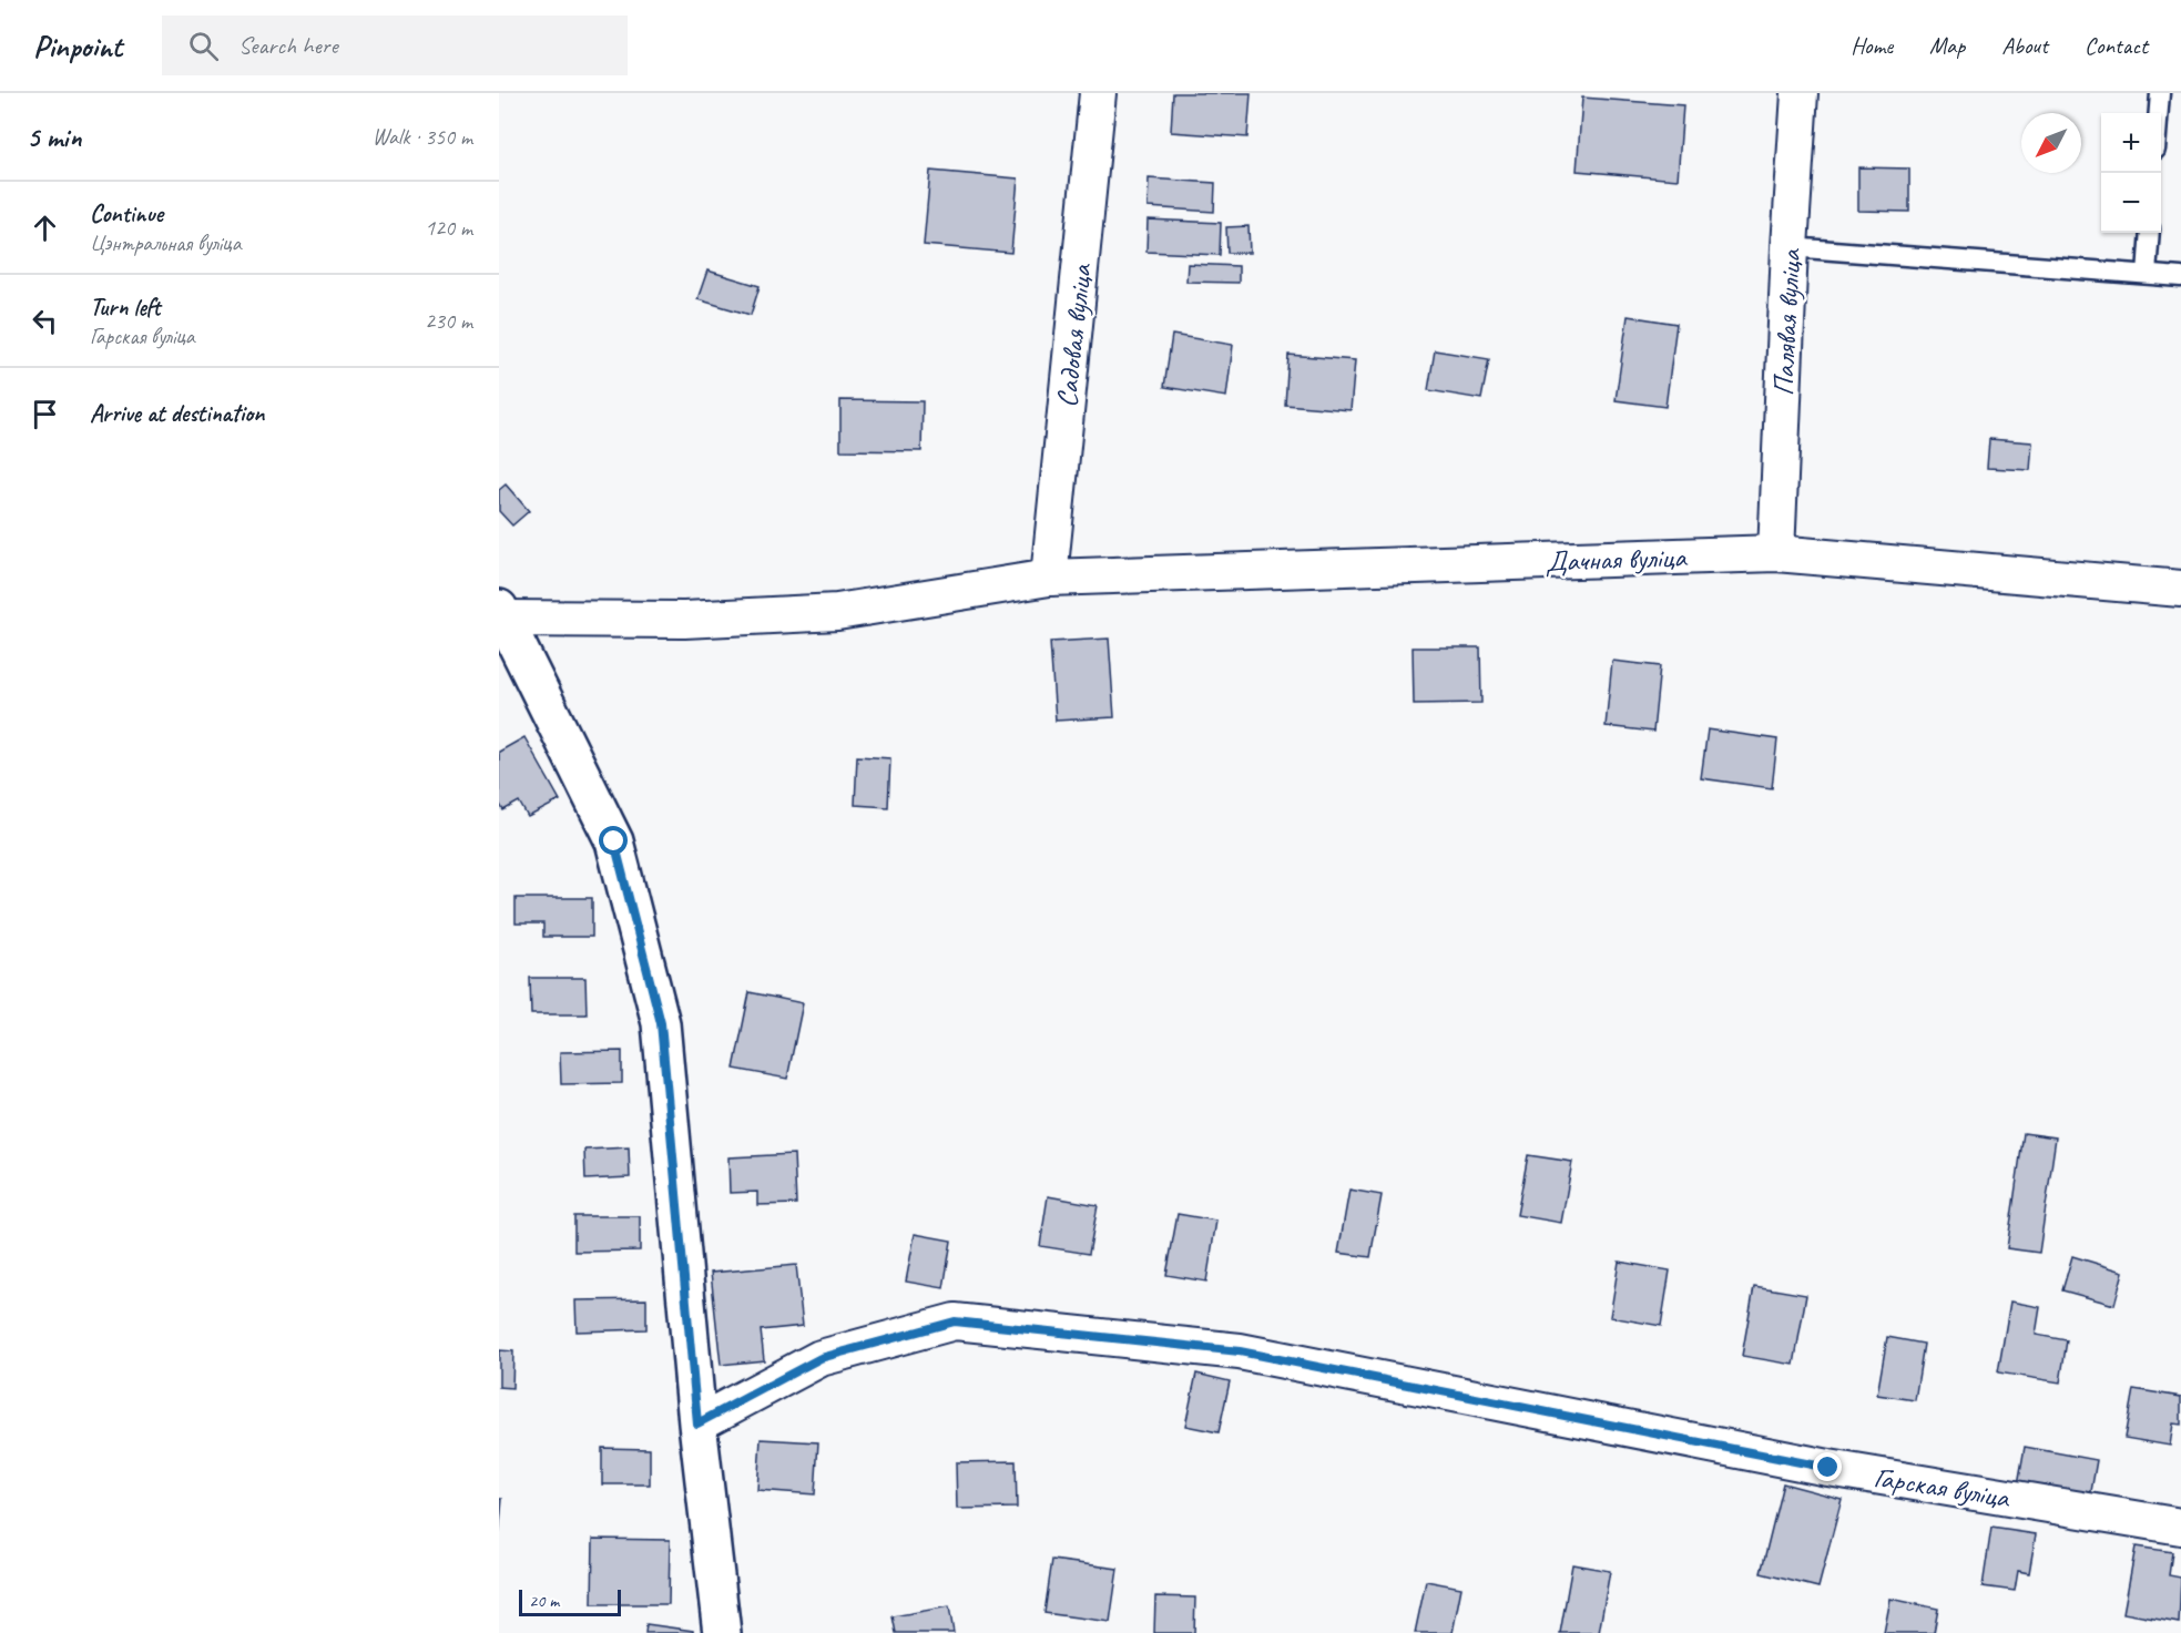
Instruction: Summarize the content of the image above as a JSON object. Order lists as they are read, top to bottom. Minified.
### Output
{"streets":{"street":["Палявая вуліца","Садовая вуліца","Дачная вуліца","Гарская вуліца"]},"crossings":[["Палявая вуліца","Дачная вуліца"],["Садовая вуліца","Дачная вуліца"]],"scale_bar":"20 m","north":"bottom left","page":{"header":"Pinpoint","search":"Search here","nav":["Home","Map","About","Contact"],"heading":["5 min","Walk · 350 m"],"map_buttons":["+","−"],"list":[["Continue","Цэнтральная вуліца","120 m"],["Turn left","Гарская вуліца","230 m"],"Arrive at destination"],"scale":"20 m"}}
